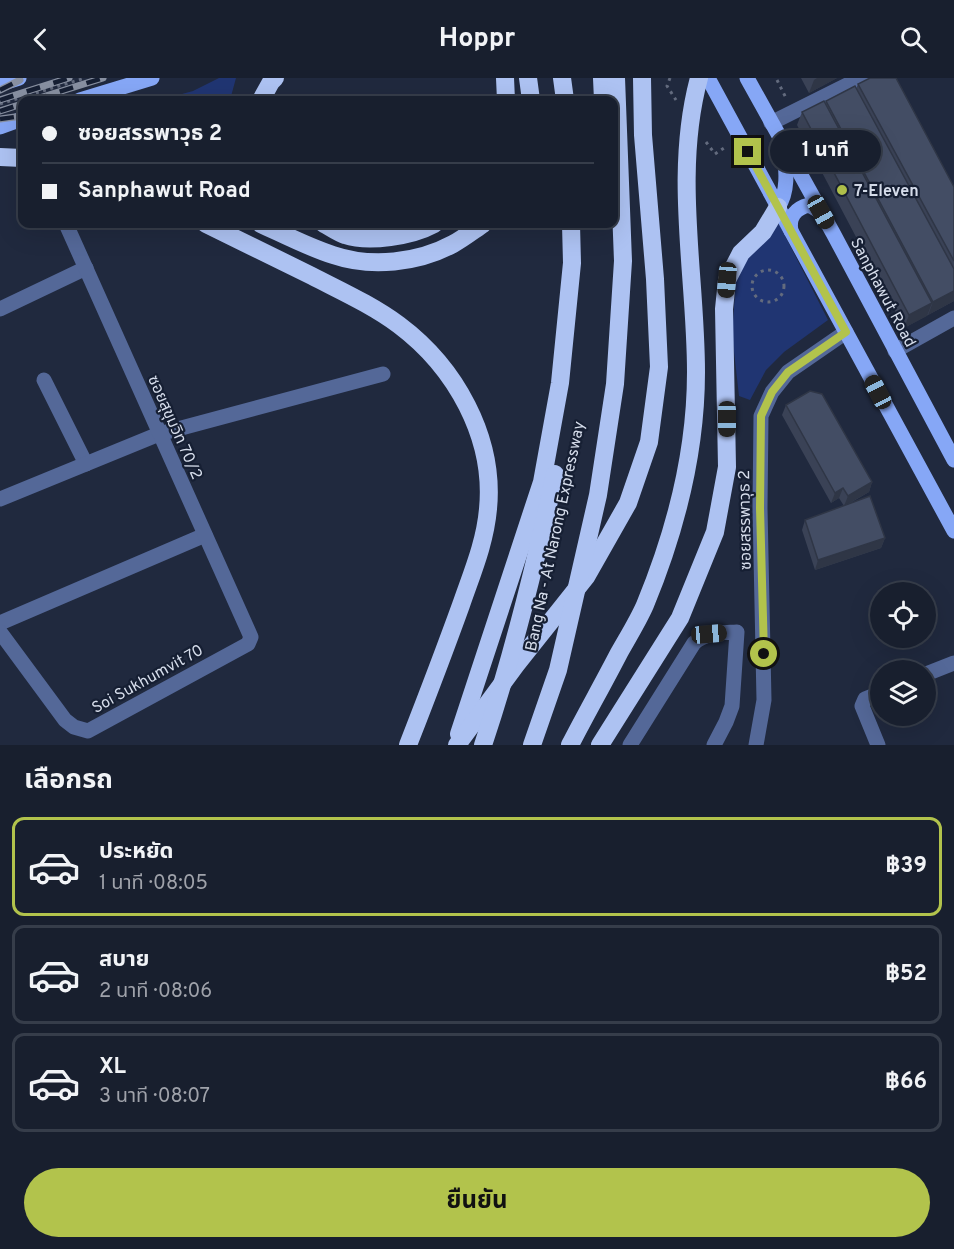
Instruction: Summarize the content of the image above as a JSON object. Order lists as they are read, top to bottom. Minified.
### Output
{"streets":{"highway":["Bang Na - At Narong Expressway"],"main road":["Sanphawut Road"],"street":["ซอยสุขุมวิท 70/2","ซอยสรรพาวุธ 2","Soi Sukhumvit 70"]},"crossings":[["ซอยสุขุมวิท 70/2","Soi Sukhumvit 70"]],"places":["7-Eleven"],"page":{"header":"Hoppr","banner":["ซอยสรรพาวุธ 2","Sanphawut Road"],"bubble":"1 นาที","heading":"เลือกรถ","list":[{"name":"ประหยัด","note":"1 นาที · 08:05","value":"฿39"},{"name":"สบาย","note":"2 นาที · 08:06","value":"฿52"},{"name":"XL","note":"3 นาที · 08:07","value":"฿66"}],"buttons":"ยืนยัน"}}
